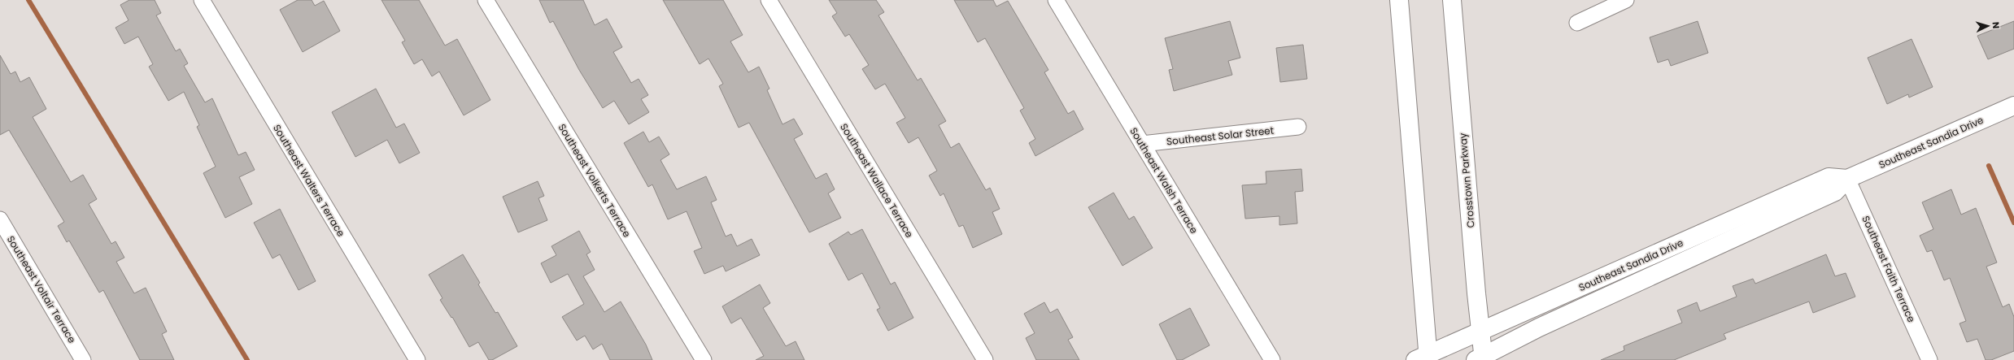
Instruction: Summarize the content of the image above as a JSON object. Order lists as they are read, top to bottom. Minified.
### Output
{"streets":{"street":["Southeast Solar Street","Southeast Sandia Drive","Southeast Walters Terrace","Southeast Volkerts Terrace","Southeast Wallace Terrace","Southeast Walsh Terrace","Crosstown Parkway","Southeast Faith Terrace","Southeast Voltair Terrace"]},"crossings":[["Southeast Solar Street","Southeast Walsh Terrace"],["Southeast Sandia Drive","Crosstown Parkway"],["Southeast Sandia Drive","Southeast Faith Terrace"]],"north":"right"}
